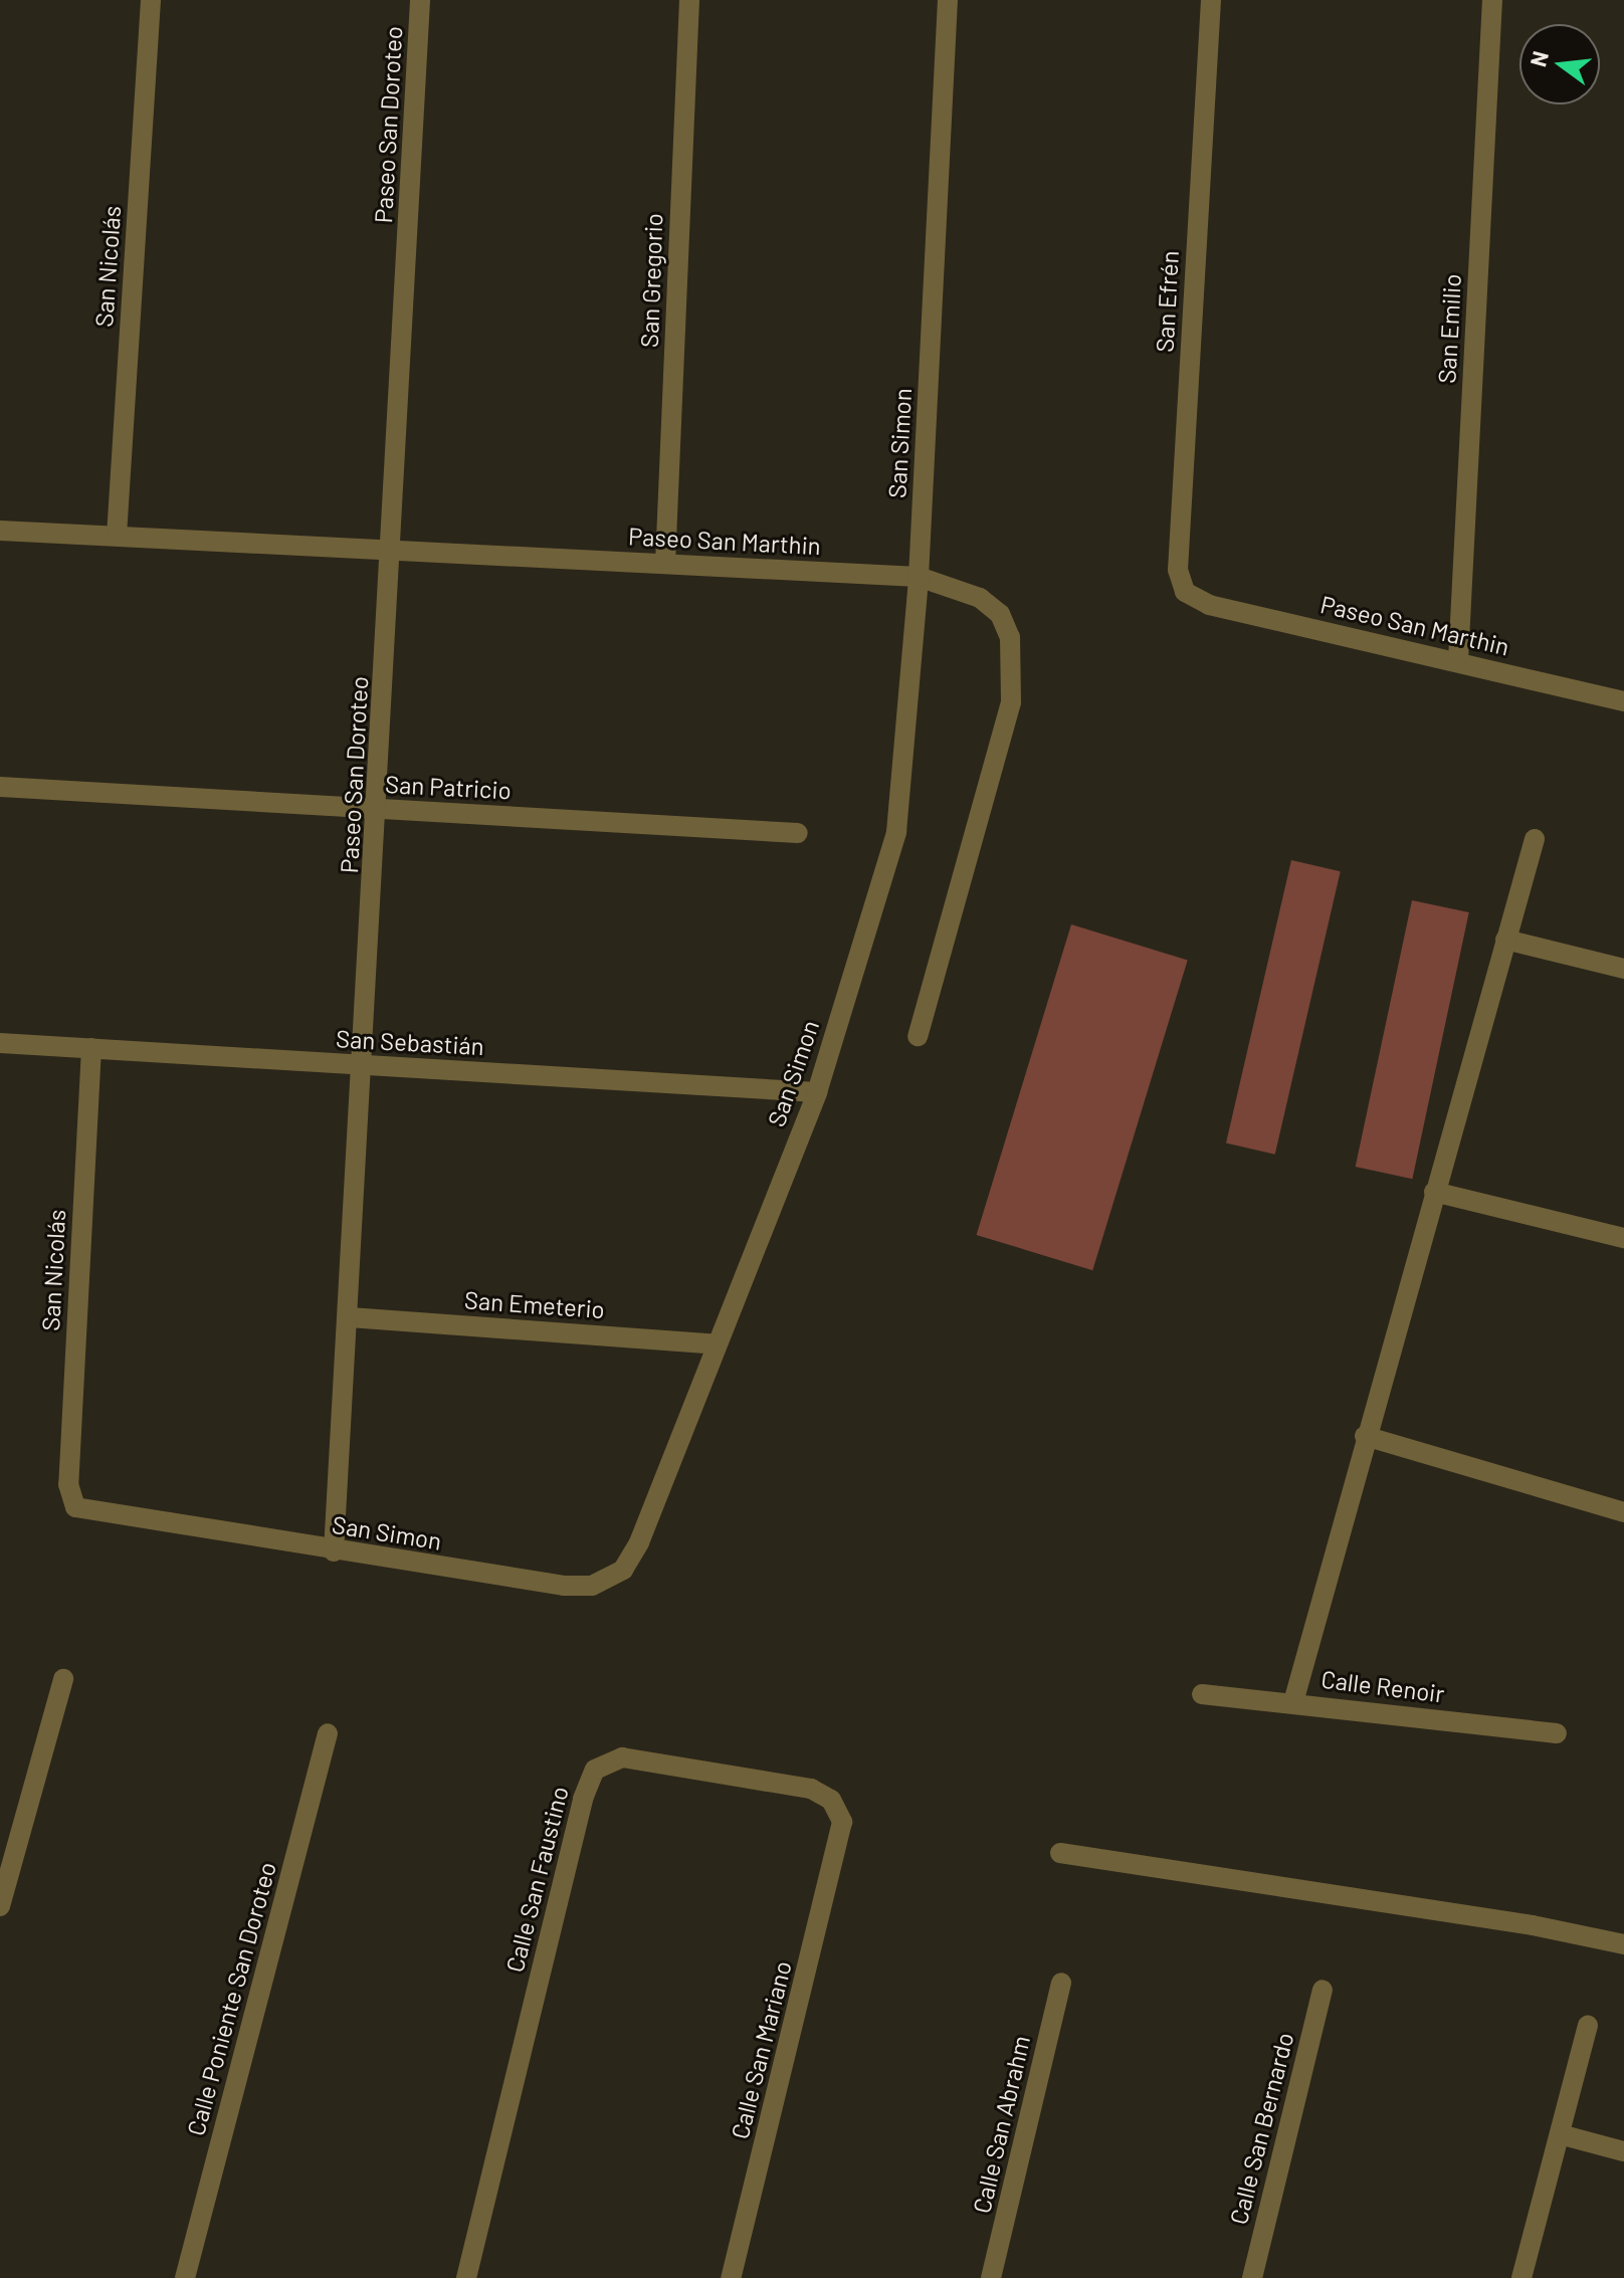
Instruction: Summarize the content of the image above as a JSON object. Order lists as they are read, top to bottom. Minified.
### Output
{"streets":{"street":["Paseo San Doroteo","San Nicolás","San Gregorio","San Efrén","San Emilio","San Simon","Paseo San Marthin","San Patricio","San Sebastián","San Emeterio","Calle Renoir","Calle San Faustino","Calle Poniente San Doroteo","Calle San Mariano","Calle San Abrahm","Calle San Bernardo"]},"crossings":[["Paseo San Doroteo","San Simon"],["Paseo San Doroteo","Paseo San Marthin"],["Paseo San Doroteo","San Patricio"],["Paseo San Doroteo","San Sebastián"],["Paseo San Doroteo","San Emeterio"],["San Nicolás","San Simon"],["San Nicolás","Paseo San Marthin"],["San Nicolás","San Sebastián"],["San Gregorio","Paseo San Marthin"],["San Efrén","Paseo San Marthin"],["San Emilio","Paseo San Marthin"],["San Simon","Paseo San Marthin"],["San Simon","San Sebastián"],["San Simon","San Emeterio"],["Calle San Faustino","Calle San Mariano"]],"north":"left"}
